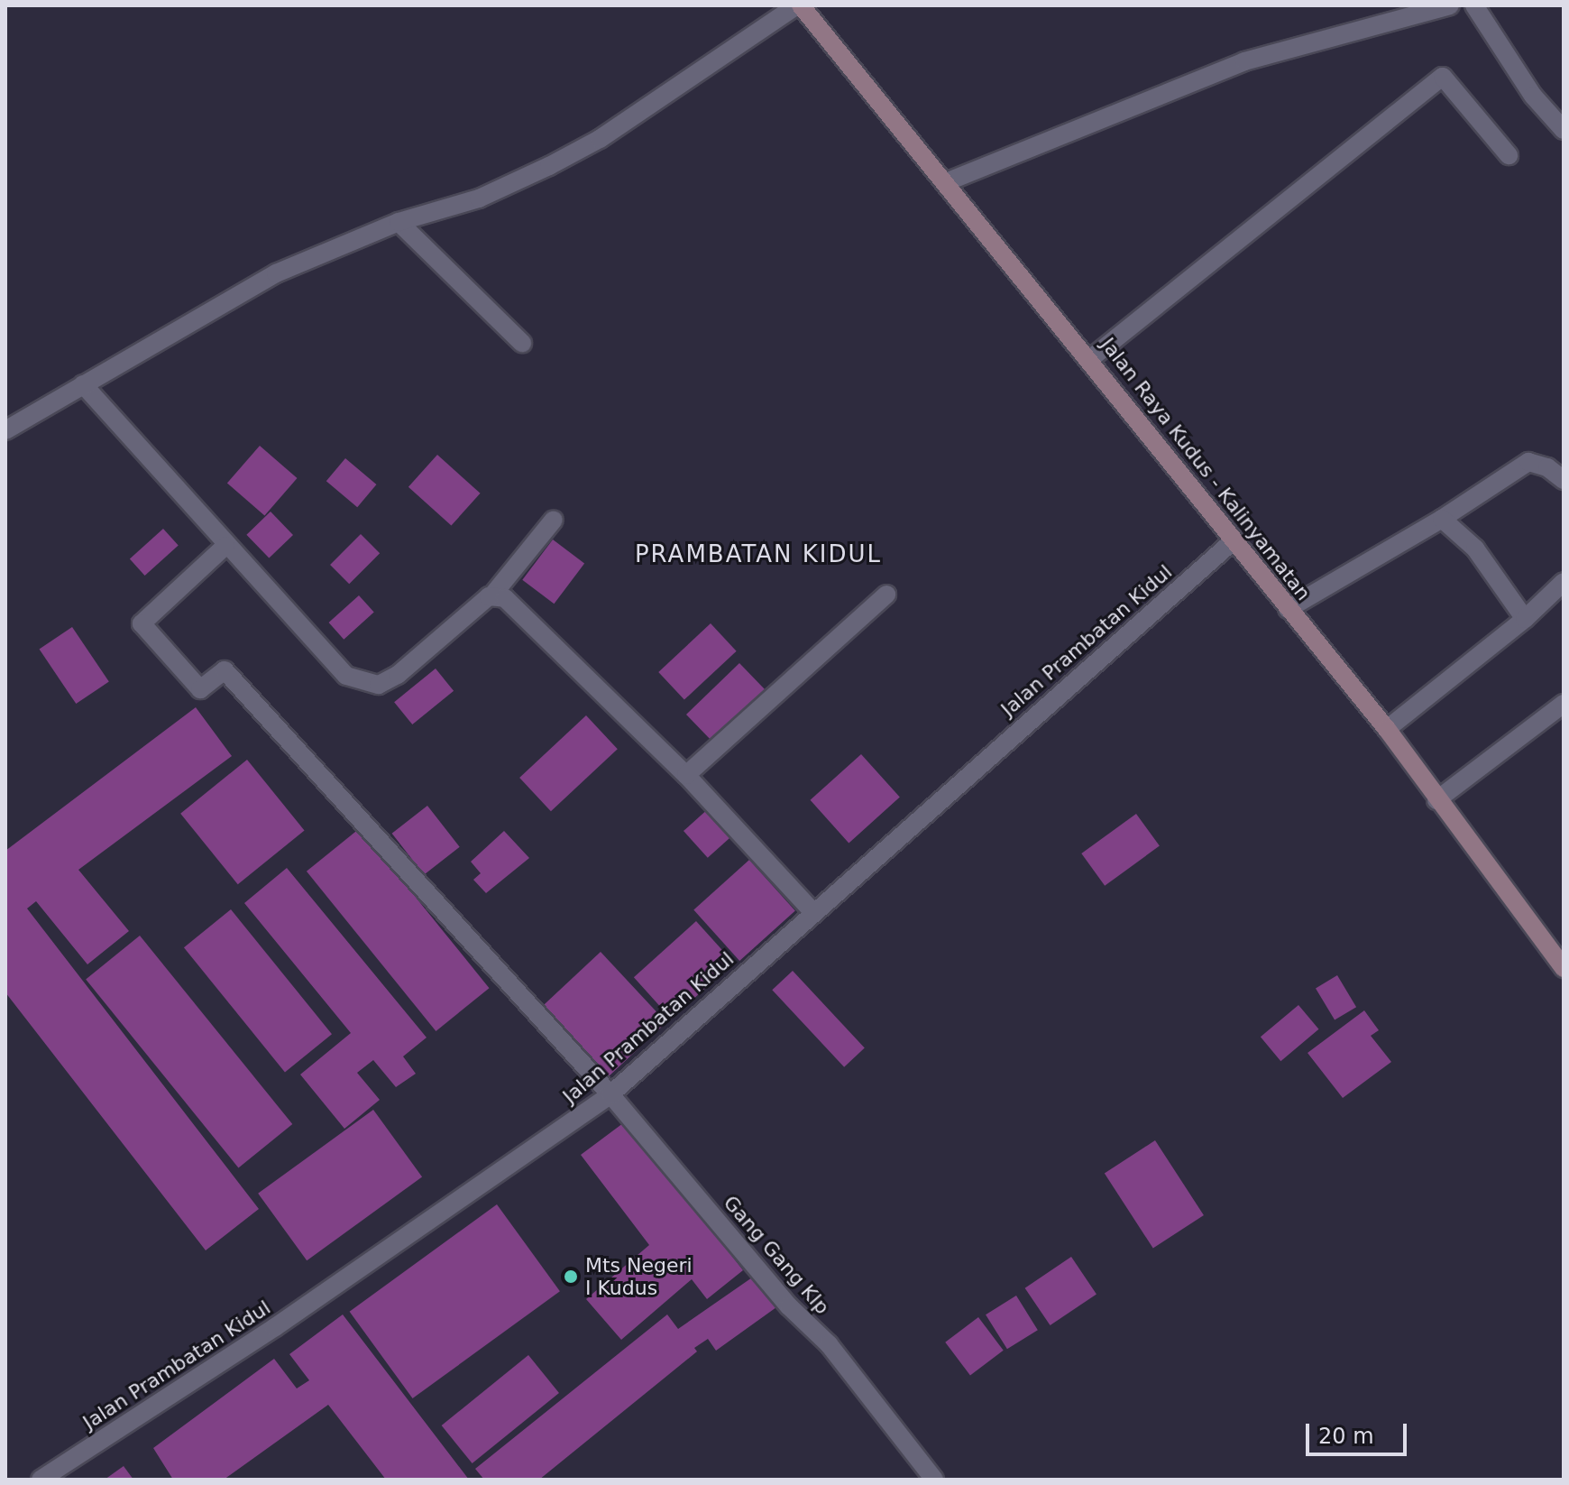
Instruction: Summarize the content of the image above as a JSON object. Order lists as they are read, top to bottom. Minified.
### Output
{"streets":{"main road":["Jalan Raya Kudus - Kalinyamatan"],"street":["Jalan Prambatan Kidul","Gang Gang Klp"]},"crossings":[["Jalan Raya Kudus - Kalinyamatan","Jalan Prambatan Kidul"],["Jalan Prambatan Kidul","Gang Gang Klp"]],"districts":["PRAMBATAN KIDUL"],"places":["Mts Negeri I Kudus"],"scale_bar":"20 m"}
